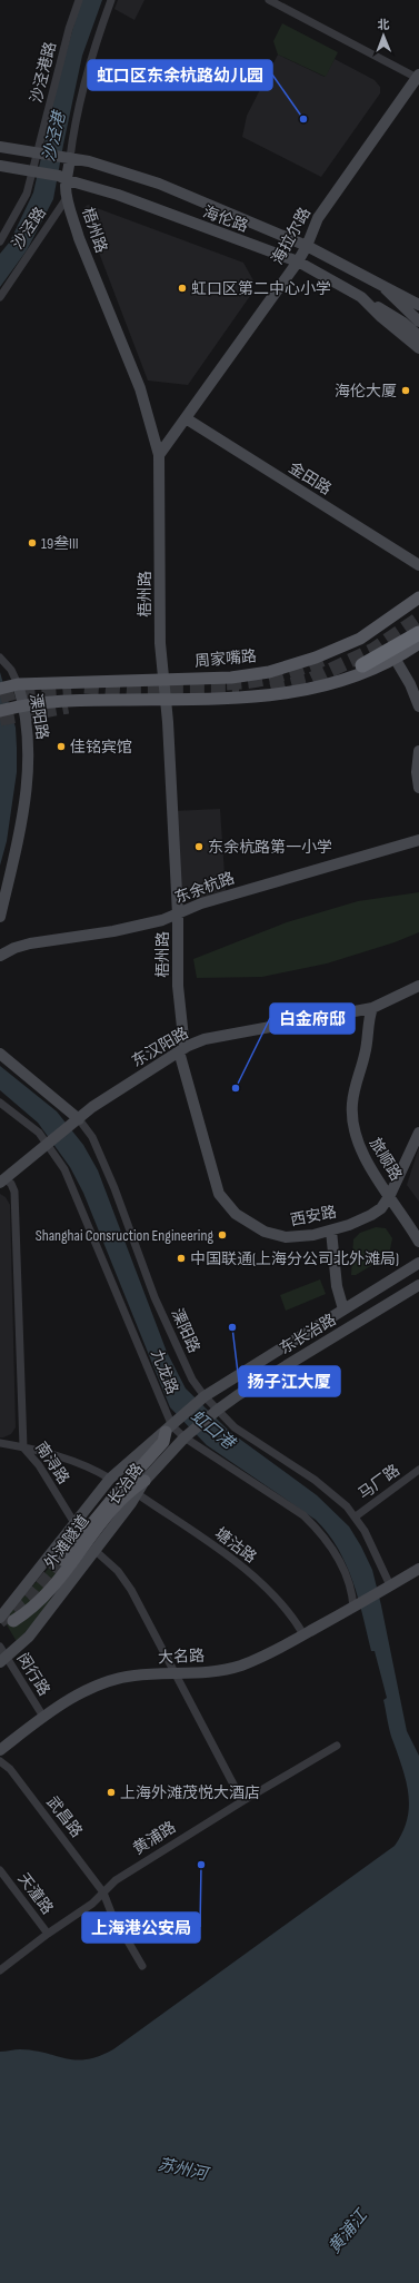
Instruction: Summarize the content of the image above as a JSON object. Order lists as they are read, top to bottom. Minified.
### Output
{"streets":{"main road":["周家嘴路","外滩隧道"],"street":["沙泾港路","海伦路","沙泾路","梧州路","海拉尔路","金田路","溧阳路","东余杭路","东汉阳路","旅顺路","西安路","东长治路","九龙路","南浔路","马厂路","长治路","塘沽路","大名路","闵行路","武昌路","黄浦路","天潼路"]},"crossings":[["沙泾港路","海伦路"],["海伦路","梧州路"],["海伦路","海拉尔路"],["沙泾路","梧州路"],["梧州路","海拉尔路"],["梧州路","周家嘴路"],["梧州路","东余杭路"],["梧州路","东汉阳路"],["梧州路","西安路"],["海拉尔路","金田路"],["周家嘴路","溧阳路"],["溧阳路","东汉阳路"],["溧阳路","东长治路"],["溧阳路","马厂路"],["溧阳路","长治路"],["溧阳路","大名路"],["东汉阳路","旅顺路"],["东汉阳路","西安路"],["东汉阳路","九龙路"],["东汉阳路","南浔路"],["旅顺路","西安路"],["西安路","东长治路"],["东长治路","长治路"],["九龙路","长治路"],["九龙路","外滩隧道"],["九龙路","大名路"],["南浔路","长治路"],["长治路","外滩隧道"],["长治路","塘沽路"],["长治路","闵行路"],["塘沽路","大名路"],["大名路","闵行路"],["武昌路","黄浦路"],["黄浦路","天潼路"]],"water":["沙泾港","虹口港","苏州河","黄浦江"],"places":["虹口区东余杭路幼儿园","虹口区第二中心小学","海伦大厦","19叁III","佳铭宾馆","东余杭路第一小学","白金府邸","Shanghai Consruction Engineering","中国联通(上海分公司北外滩局)","扬子江大厦","上海外滩茂悦大酒店","上海港公安局"],"north":"top"}
